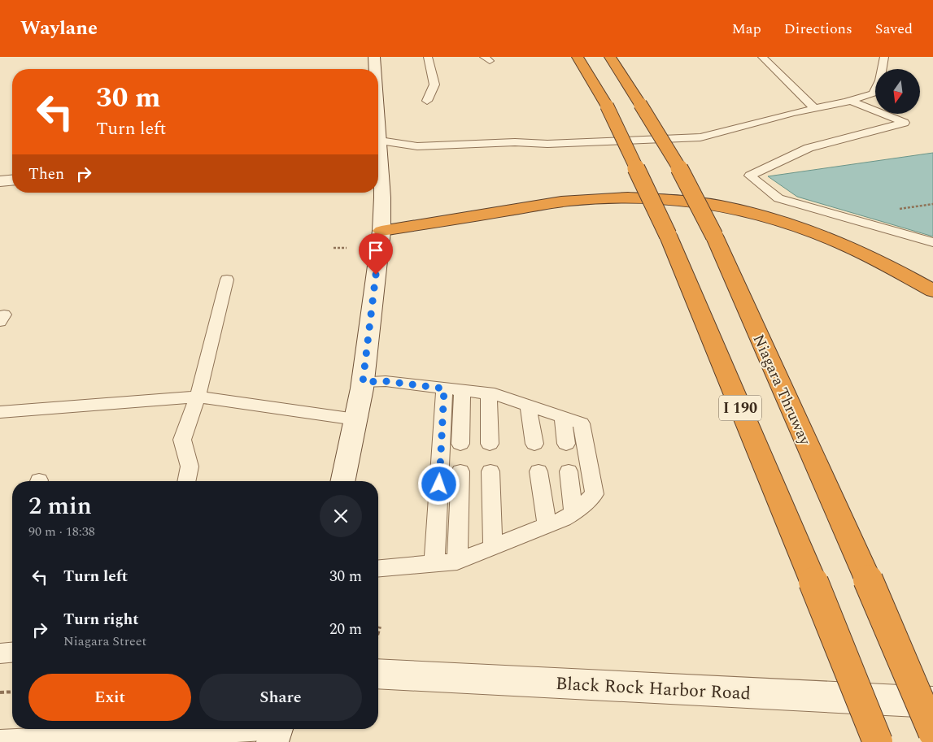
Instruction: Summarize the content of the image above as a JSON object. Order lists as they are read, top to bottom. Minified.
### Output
{"streets":{"highway":["Niagara Thruway","I 190"],"main road":["Black Rock Harbor Road"]},"north":"bottom","page":{"header":"Waylane","nav":["Map","Directions","Saved"],"turn":["30 m","Turn left"],"then":"Then","heading":["2 min","90 m · 18:38"],"list":[{"name":"Turn left","value":"30 m"},{"name":"Turn right","note":"Niagara Street","value":"20 m"}],"buttons":["Exit","Share"]}}
